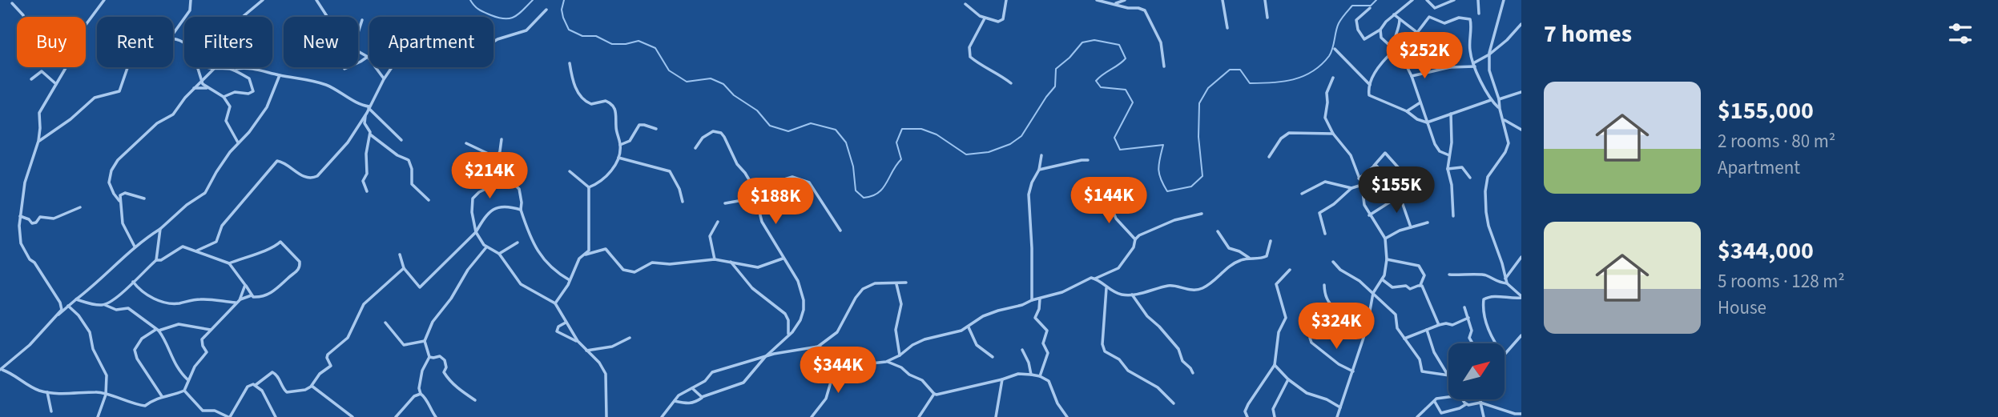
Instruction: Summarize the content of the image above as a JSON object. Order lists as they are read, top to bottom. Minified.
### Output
{"north":"top right","page":{"heading":"7 homes","chip":["Buy","Rent","Filters","New","Apartment"],"price":["$252K","$214K","$155K","$144K","$188K","$324K","$344K"],"list":[{"name":"$155,000","note":"2 rooms · 80 m² · Apartment"},{"name":"$344,000","note":"5 rooms · 128 m² · House"}]}}
